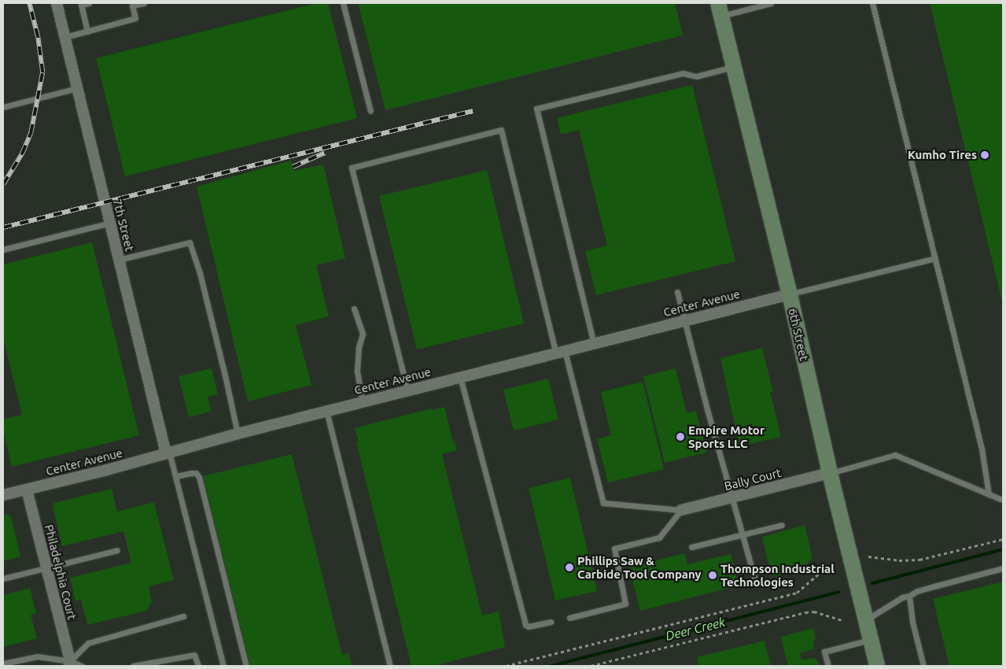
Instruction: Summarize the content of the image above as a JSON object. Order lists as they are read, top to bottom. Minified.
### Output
{"streets":{"main road":["6th Street"],"street":["7th Street","Center Avenue","Bally Court","Philadelphia Court"]},"crossings":[["7th Street","Center Avenue"],["Center Avenue","6th Street"],["Center Avenue","Philadelphia Court"],["6th Street","Bally Court"]],"water":["Deer Creek"],"places":["Kumho Tires","Empire Motor Sports LLC","Phillips Saw & Carbide Tool Company","Thompson Industrial Technologies"]}
